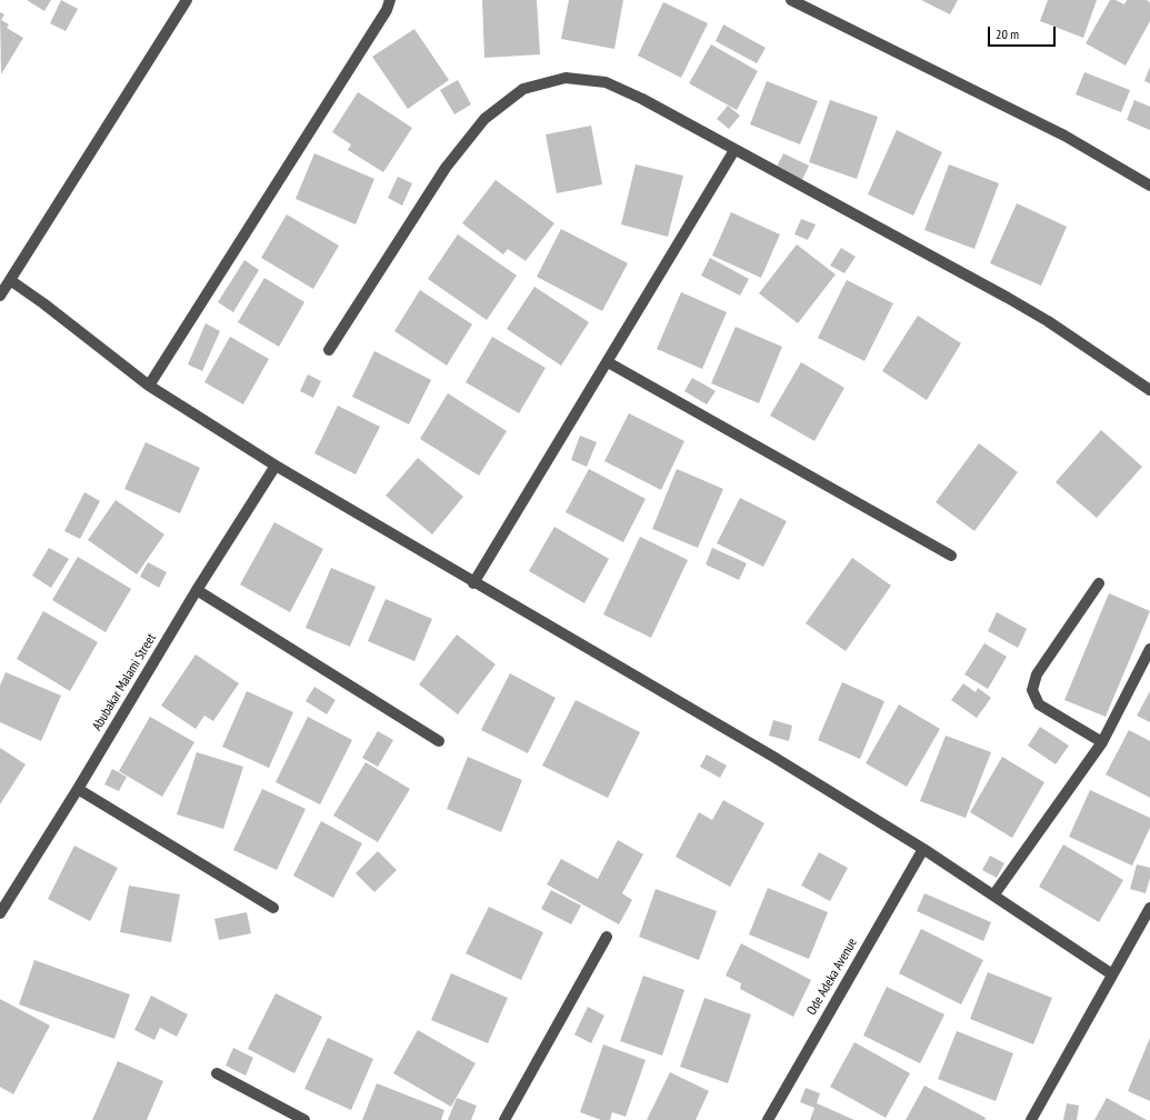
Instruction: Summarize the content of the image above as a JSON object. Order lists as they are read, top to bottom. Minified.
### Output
{"streets":{"street":["Abubakar Malami Street","Ode Adeka Avenue"]},"scale_bar":"20 m"}
